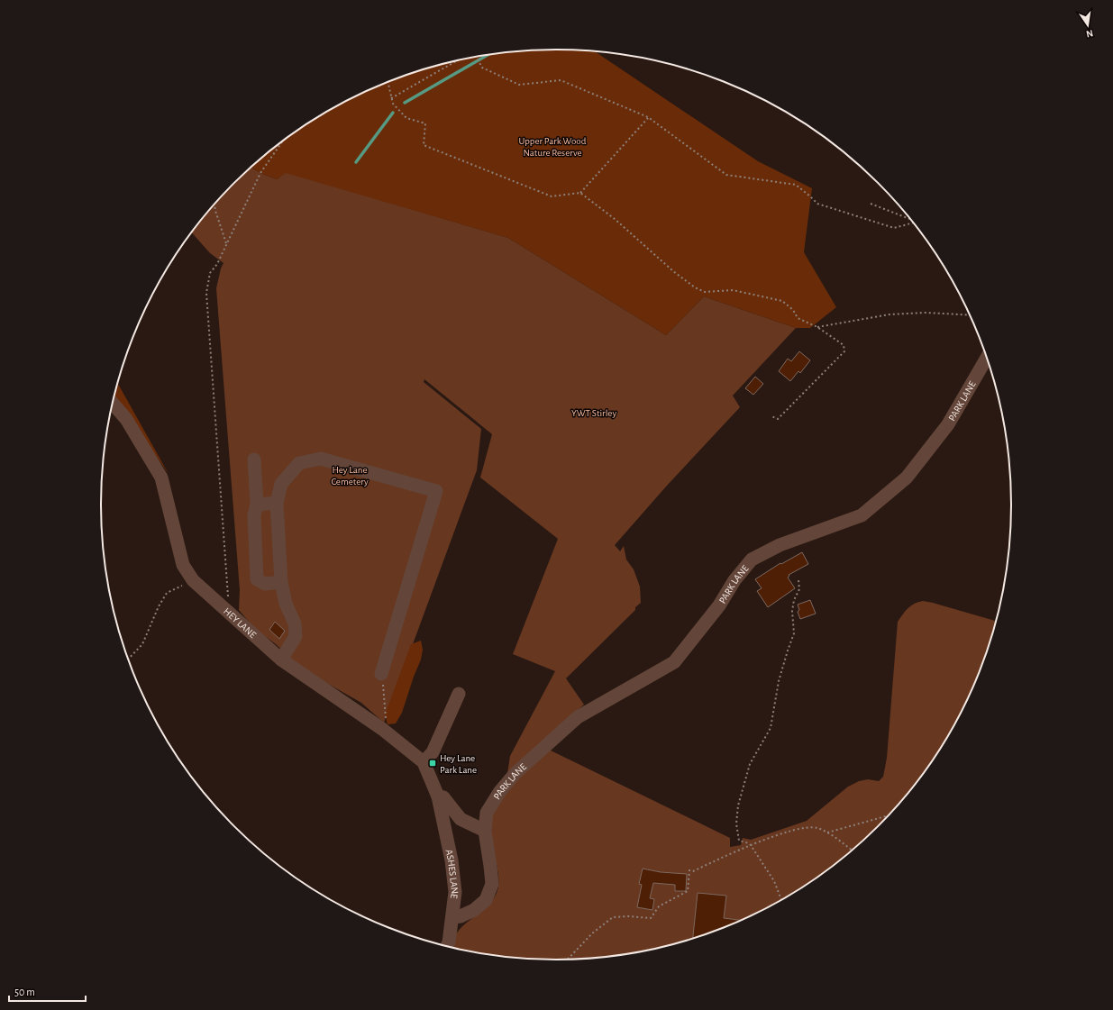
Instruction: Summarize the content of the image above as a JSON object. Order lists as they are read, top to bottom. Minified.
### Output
{"streets":{"street":["PARK LANE","HEY LANE","ASHES LANE"]},"crossings":[["PARK LANE","ASHES LANE"],["HEY LANE","ASHES LANE"]],"parks":["Upper Park Wood Nature Reserve","YWT Stirley","Hey Lane Cemetery"],"places":{"transit":["Hey Lane Park Lane"]},"scale_bar":"50 m","north":"bottom"}
